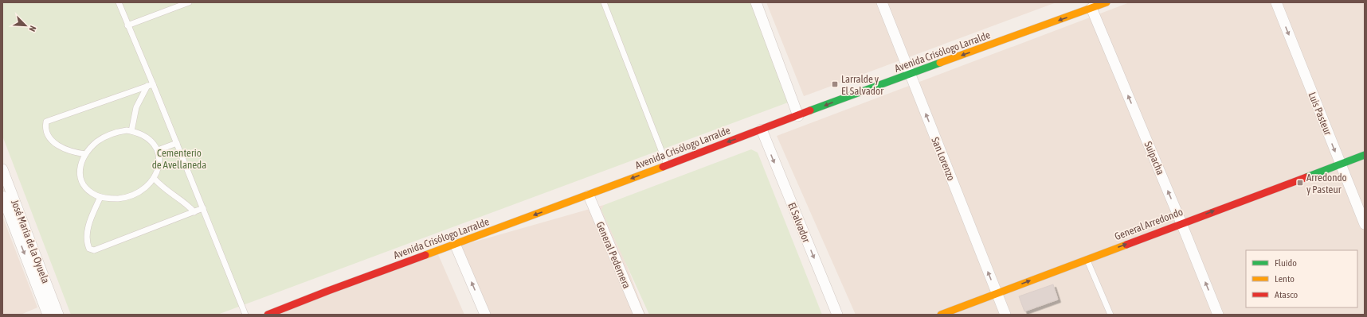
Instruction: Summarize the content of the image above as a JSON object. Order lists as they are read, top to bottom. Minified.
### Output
{"streets":{"street":["Avenida Crisólogo Larralde","Luis Pasteur","Suipacha","San Lorenzo","El Salvador","General Arredondo","José María de la Oyuela","General Pedernera"]},"crossings":[["Avenida Crisólogo Larralde","Suipacha"],["Avenida Crisólogo Larralde","San Lorenzo"],["Avenida Crisólogo Larralde","El Salvador"],["Avenida Crisólogo Larralde","General Pedernera"],["Luis Pasteur","General Arredondo"],["Suipacha","General Arredondo"],["San Lorenzo","General Arredondo"]],"one_way":["Avenida Crisólogo Larralde","Luis Pasteur","Suipacha","San Lorenzo","El Salvador","General Arredondo"],"parks":["Cementerio de Avellaneda"],"places":{"transit":["Larralde y El Salvador","Arredondo y Pasteur"]},"legend":["Fluido","Lento","Atasco"],"north":"bottom right"}
